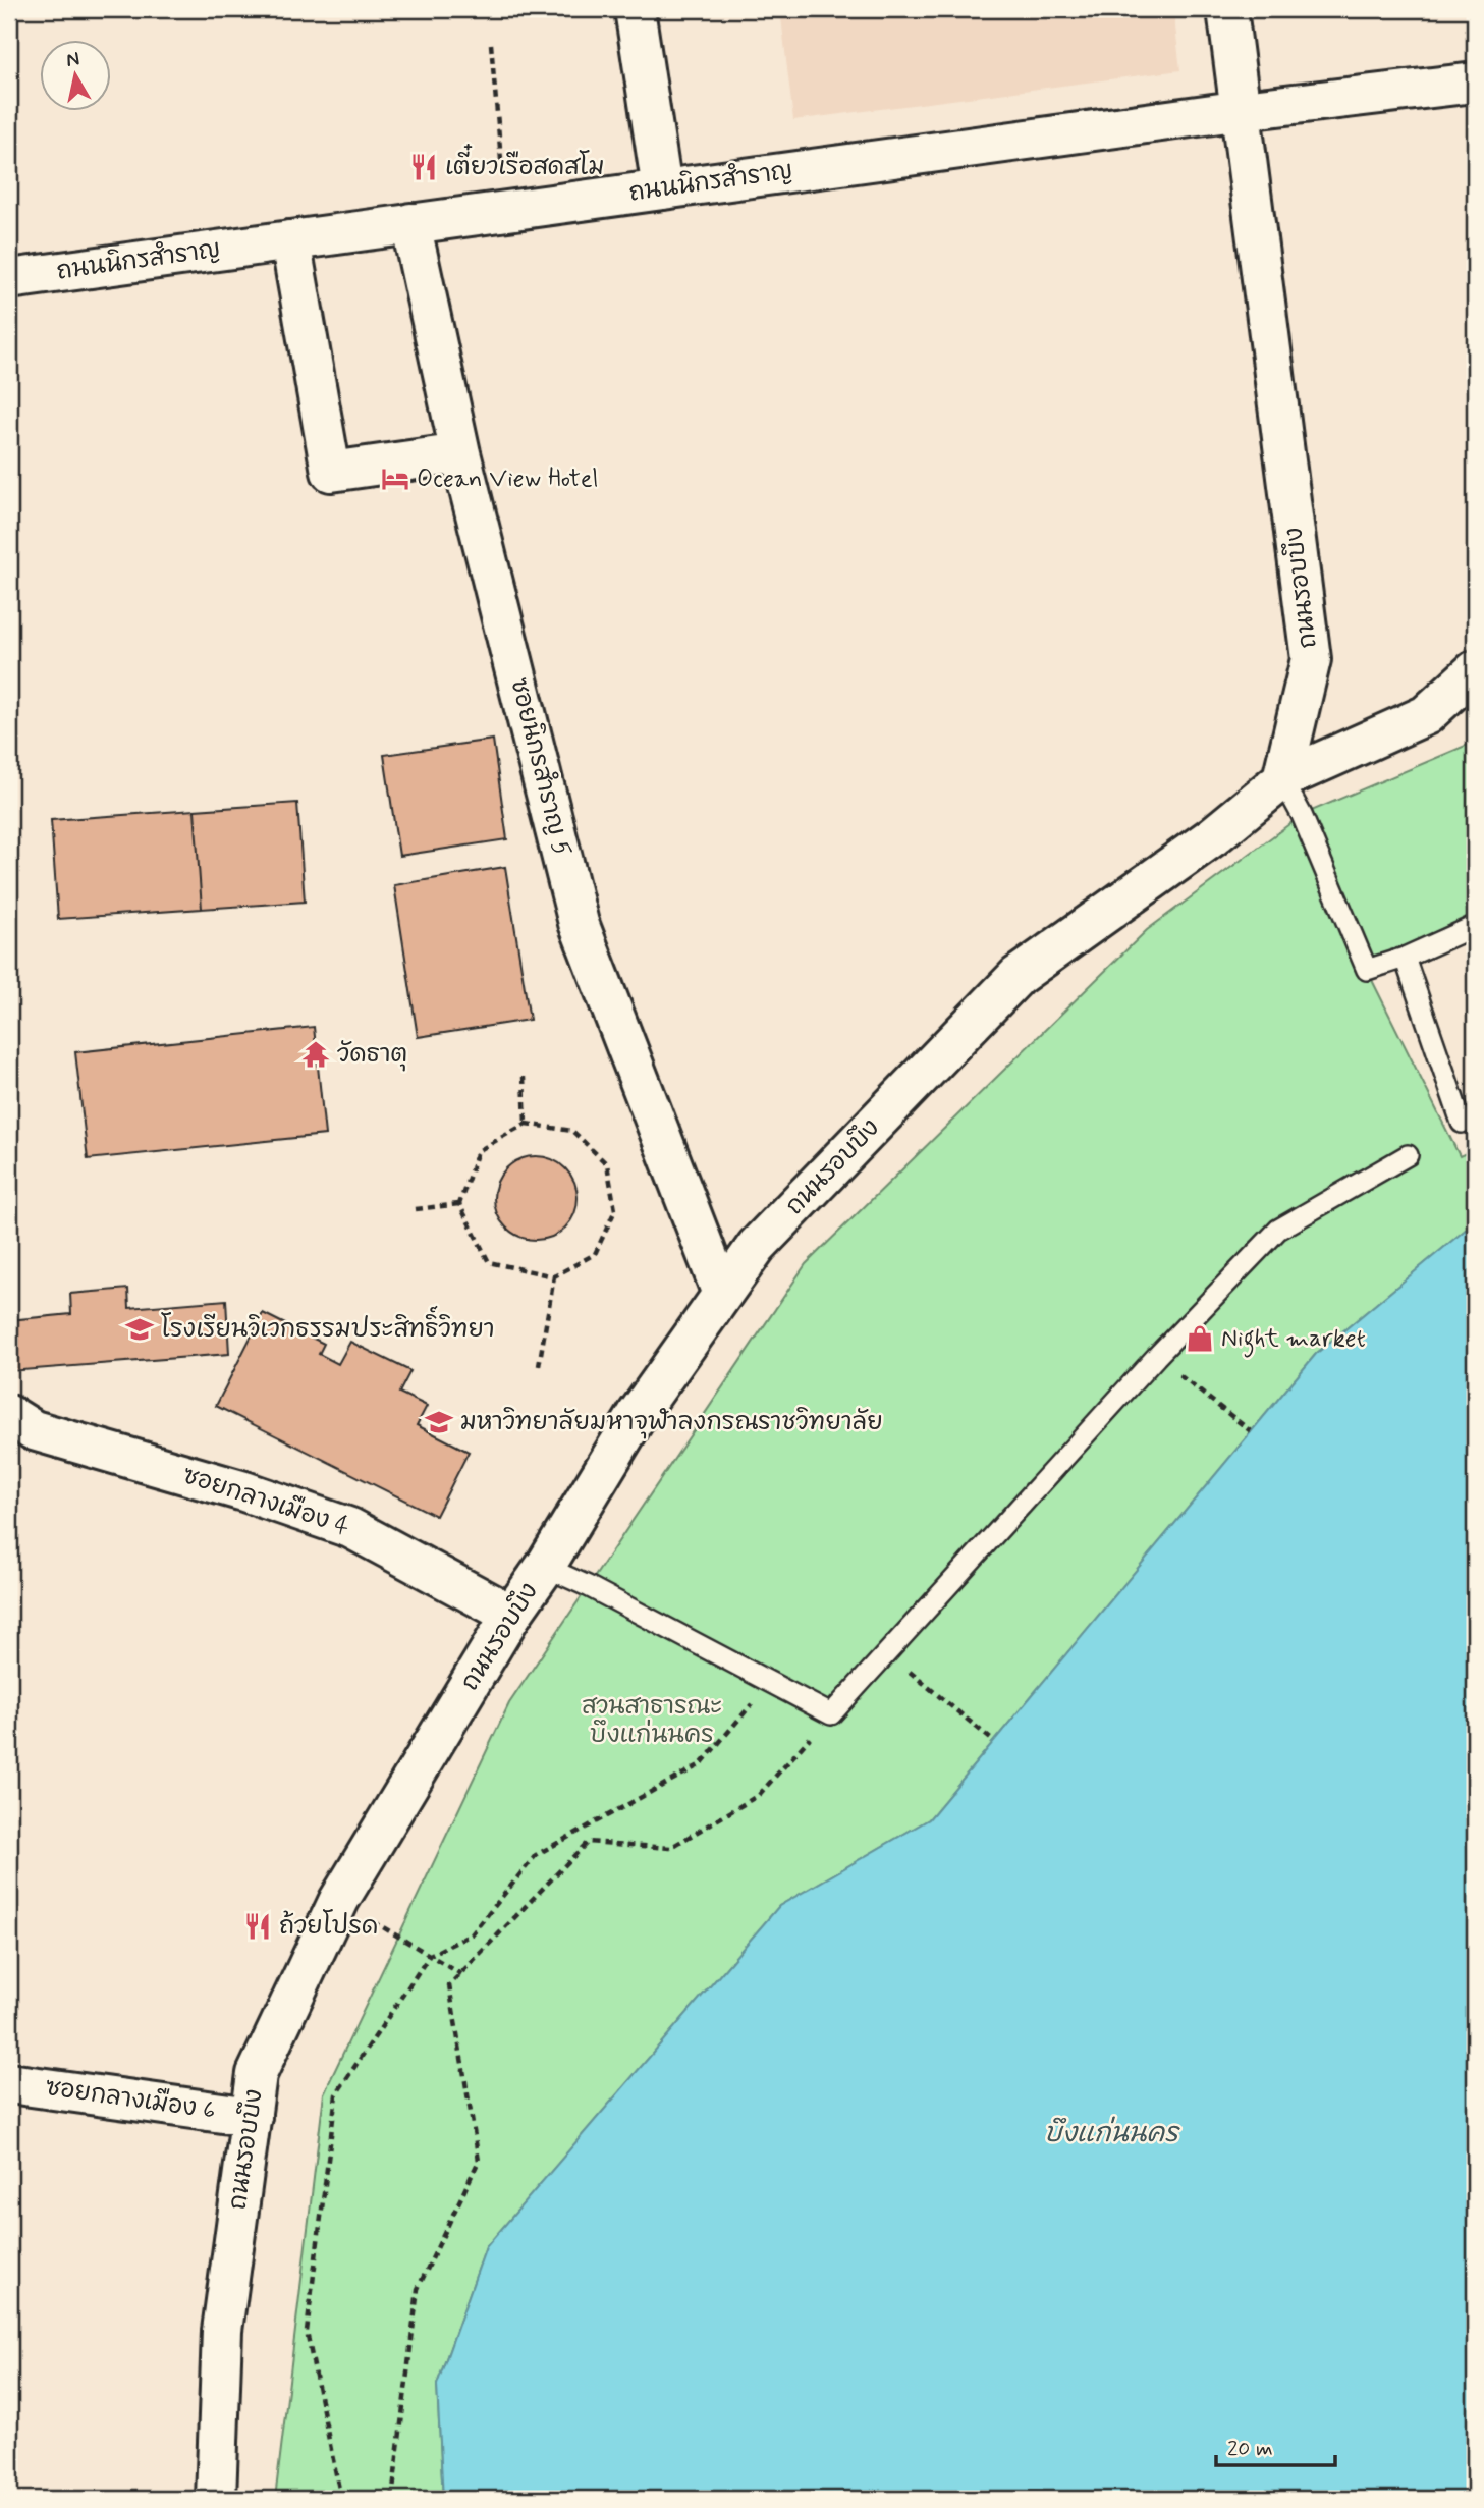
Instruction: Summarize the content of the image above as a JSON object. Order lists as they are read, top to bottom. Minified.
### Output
{"streets":{"street":["ถนนนิกรสำราญ","ถนนรอบบึง","ซอยนิกรสำราญ 5","ซอยกลางเมือง 4","ซอยกลางเมือง 6"]},"crossings":[["ถนนนิกรสำราญ","ถนนรอบบึง"],["ถนนนิกรสำราญ","ซอยนิกรสำราญ 5"],["ถนนรอบบึง","ซอยนิกรสำราญ 5"],["ถนนรอบบึง","ซอยกลางเมือง 4"],["ถนนรอบบึง","ซอยกลางเมือง 6"]],"water":["บึงแก่นนคร"],"parks":["สวนสาธารณะ บึงแก่นนคร"],"places":{"restaurant":["เตี๋ยวเรือสดสโม","ถ้วยโปรด"],"hotel":["Ocean View Hotel"],"temple":["วัดธาตุ"],"school or university":["โรงเรียนวิเวกธรรมประสิทธิ์วิทยา","มหาวิทยาลัยมหาจุฬาลงกรณราชวิทยาลัย"],"shop":["Night market"]},"scale_bar":"20 m","north":"top"}
